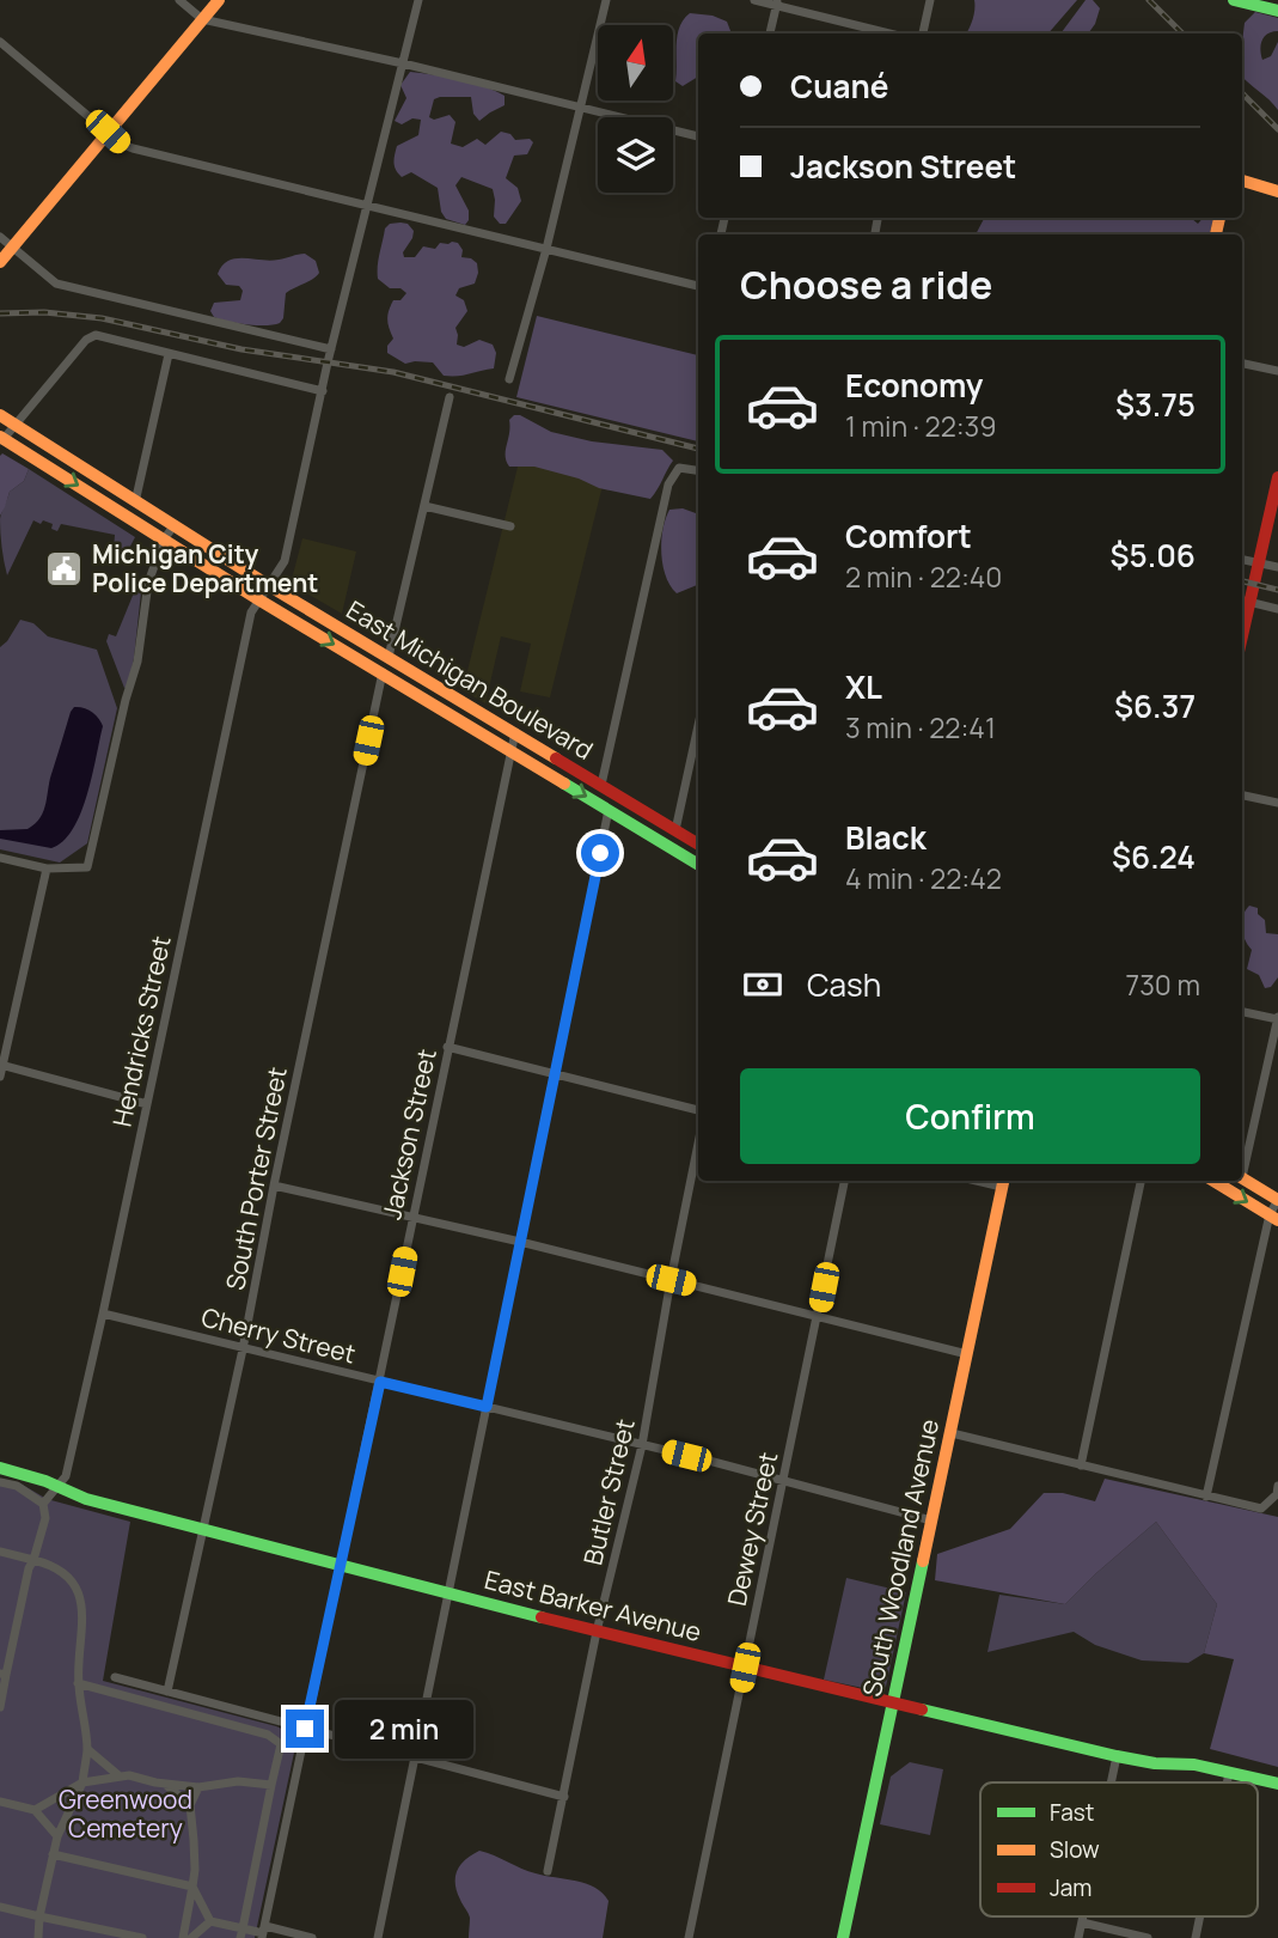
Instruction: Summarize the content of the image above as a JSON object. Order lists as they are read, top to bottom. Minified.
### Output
{"streets":{"street":["East Michigan Boulevard","Hendricks Street","Jackson Street","South Porter Street","Cherry Street","Butler Street","Dewey Street","South Woodland Avenue","East Barker Avenue"]},"crossings":[["East Michigan Boulevard","Hendricks Street"],["East Michigan Boulevard","Jackson Street"],["East Michigan Boulevard","South Porter Street"],["Hendricks Street","Cherry Street"],["Hendricks Street","East Barker Avenue"],["Jackson Street","Cherry Street"],["Jackson Street","East Barker Avenue"],["South Porter Street","Cherry Street"],["South Porter Street","East Barker Avenue"],["Cherry Street","Butler Street"],["Cherry Street","Dewey Street"],["Cherry Street","South Woodland Avenue"],["Butler Street","East Barker Avenue"],["Dewey Street","East Barker Avenue"],["South Woodland Avenue","East Barker Avenue"]],"parks":["Greenwood Cemetery"],"places":{"public building":["Michigan City Police Department"]},"legend":["Fast","Slow","Jam"],"north":"top","page":{"banner":["Cuané","Jackson Street"],"heading":"Choose a ride","list":[{"name":"Economy","note":"1 min · 22:39","value":"$3.75"},{"name":"Comfort","note":"2 min · 22:40","value":"$5.06"},{"name":"XL","note":"3 min · 22:41","value":"$6.37"},{"name":"Black","note":"4 min · 22:42","value":"$6.24"}],"pay":["Cash","730 m"],"buttons":"Confirm","bubble":"2 min"}}
